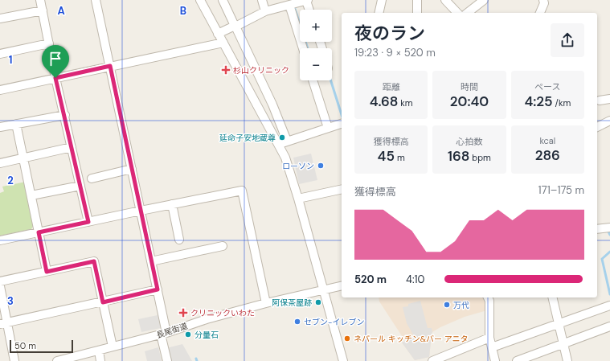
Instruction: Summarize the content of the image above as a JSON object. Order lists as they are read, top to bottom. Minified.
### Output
{"streets":{"street":["長尾街道"]},"places":{"health":["杉山クリニック","クリニックいわた"],"other":["延命子安地蔵尊","ローソン","阿保茶屋跡","万代","セブン-イレブン","分量石","ネパール キッチン&バー アニタ"]},"scale_bar":"50 m","page":{"map_buttons":["+","−"],"heading":["夜のラン","19:23 · 9 × 520 m"],"stats":[["距離","4.68 km"],["時間","20:40"],["ペース","4:25 /km"],["獲得標高","45 m"],["心拍数","168 bpm"],["kcal","286"]],"chart":["獲得標高","171–175 m"],"list":[{"name":"520 m","note":"4:10"}],"scale":"50 m"},"grid":{"columns":["A","B"],"rows":["1","2","3"]}}
